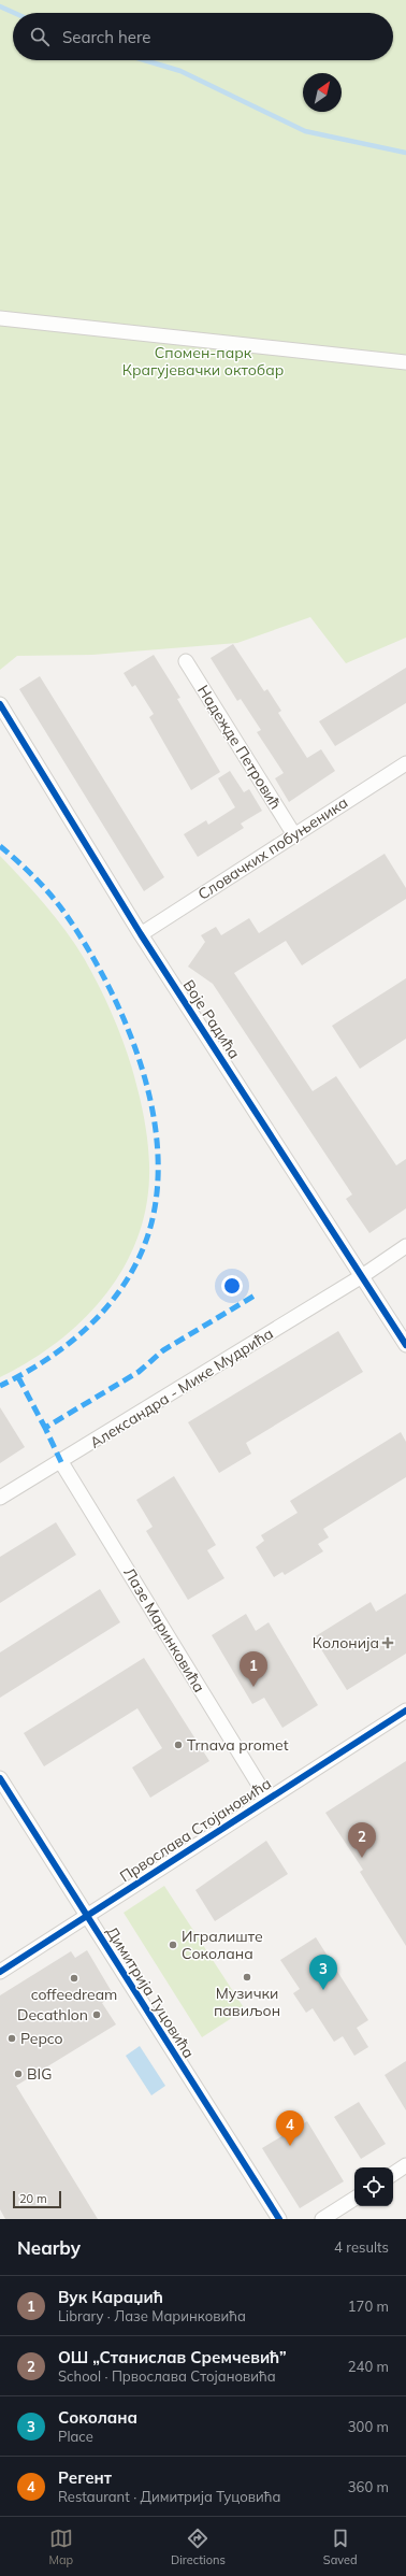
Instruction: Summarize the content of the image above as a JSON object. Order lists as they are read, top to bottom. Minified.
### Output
{"streets":{"street":["Надежде Петровић","Словачких побуњеника","Воје Радића","Александра - Мике Мудрића","Лазе Маринковића","Првослава Стојановића","Димитрија Туцовића"]},"crossings":[["Надежде Петровић","Словачких побуњеника"],["Словачких побуњеника","Воје Радића"],["Воје Радића","Александра - Мике Мудрића"],["Александра - Мике Мудрића","Лазе Маринковића"],["Лазе Маринковића","Првослава Стојановића"],["Првослава Стојановића","Димитрија Туцовића"]],"parks":["Спомен-парк Крагујевачки октобар"],"places":{"health":["Колонија"],"other":["Trnava promet","Игралиште Соколана","Музички павиљон","coffeedream","Decathlon","Pepco","BIG"]},"scale_bar":"20 m","north":"top right","page":{"search":"Search here","pins":["1","2","3","4"],"scale":"20 m","heading":["Nearby","4 results"],"list":[{"mark":"1","name":"Вук Караџић","note":"Library · Лазе Маринковића","value":"170 m"},{"mark":"2","name":"ОШ „Станислав Сремчевић”","note":"School · Првослава Стојановића","value":"240 m"},{"mark":"3","name":"Соколана","note":"Place","value":"300 m"},{"mark":"4","name":"Регент","note":"Restaurant · Димитрија Туцовића","value":"360 m"}],"nav":["Map","Directions","Saved"]}}
